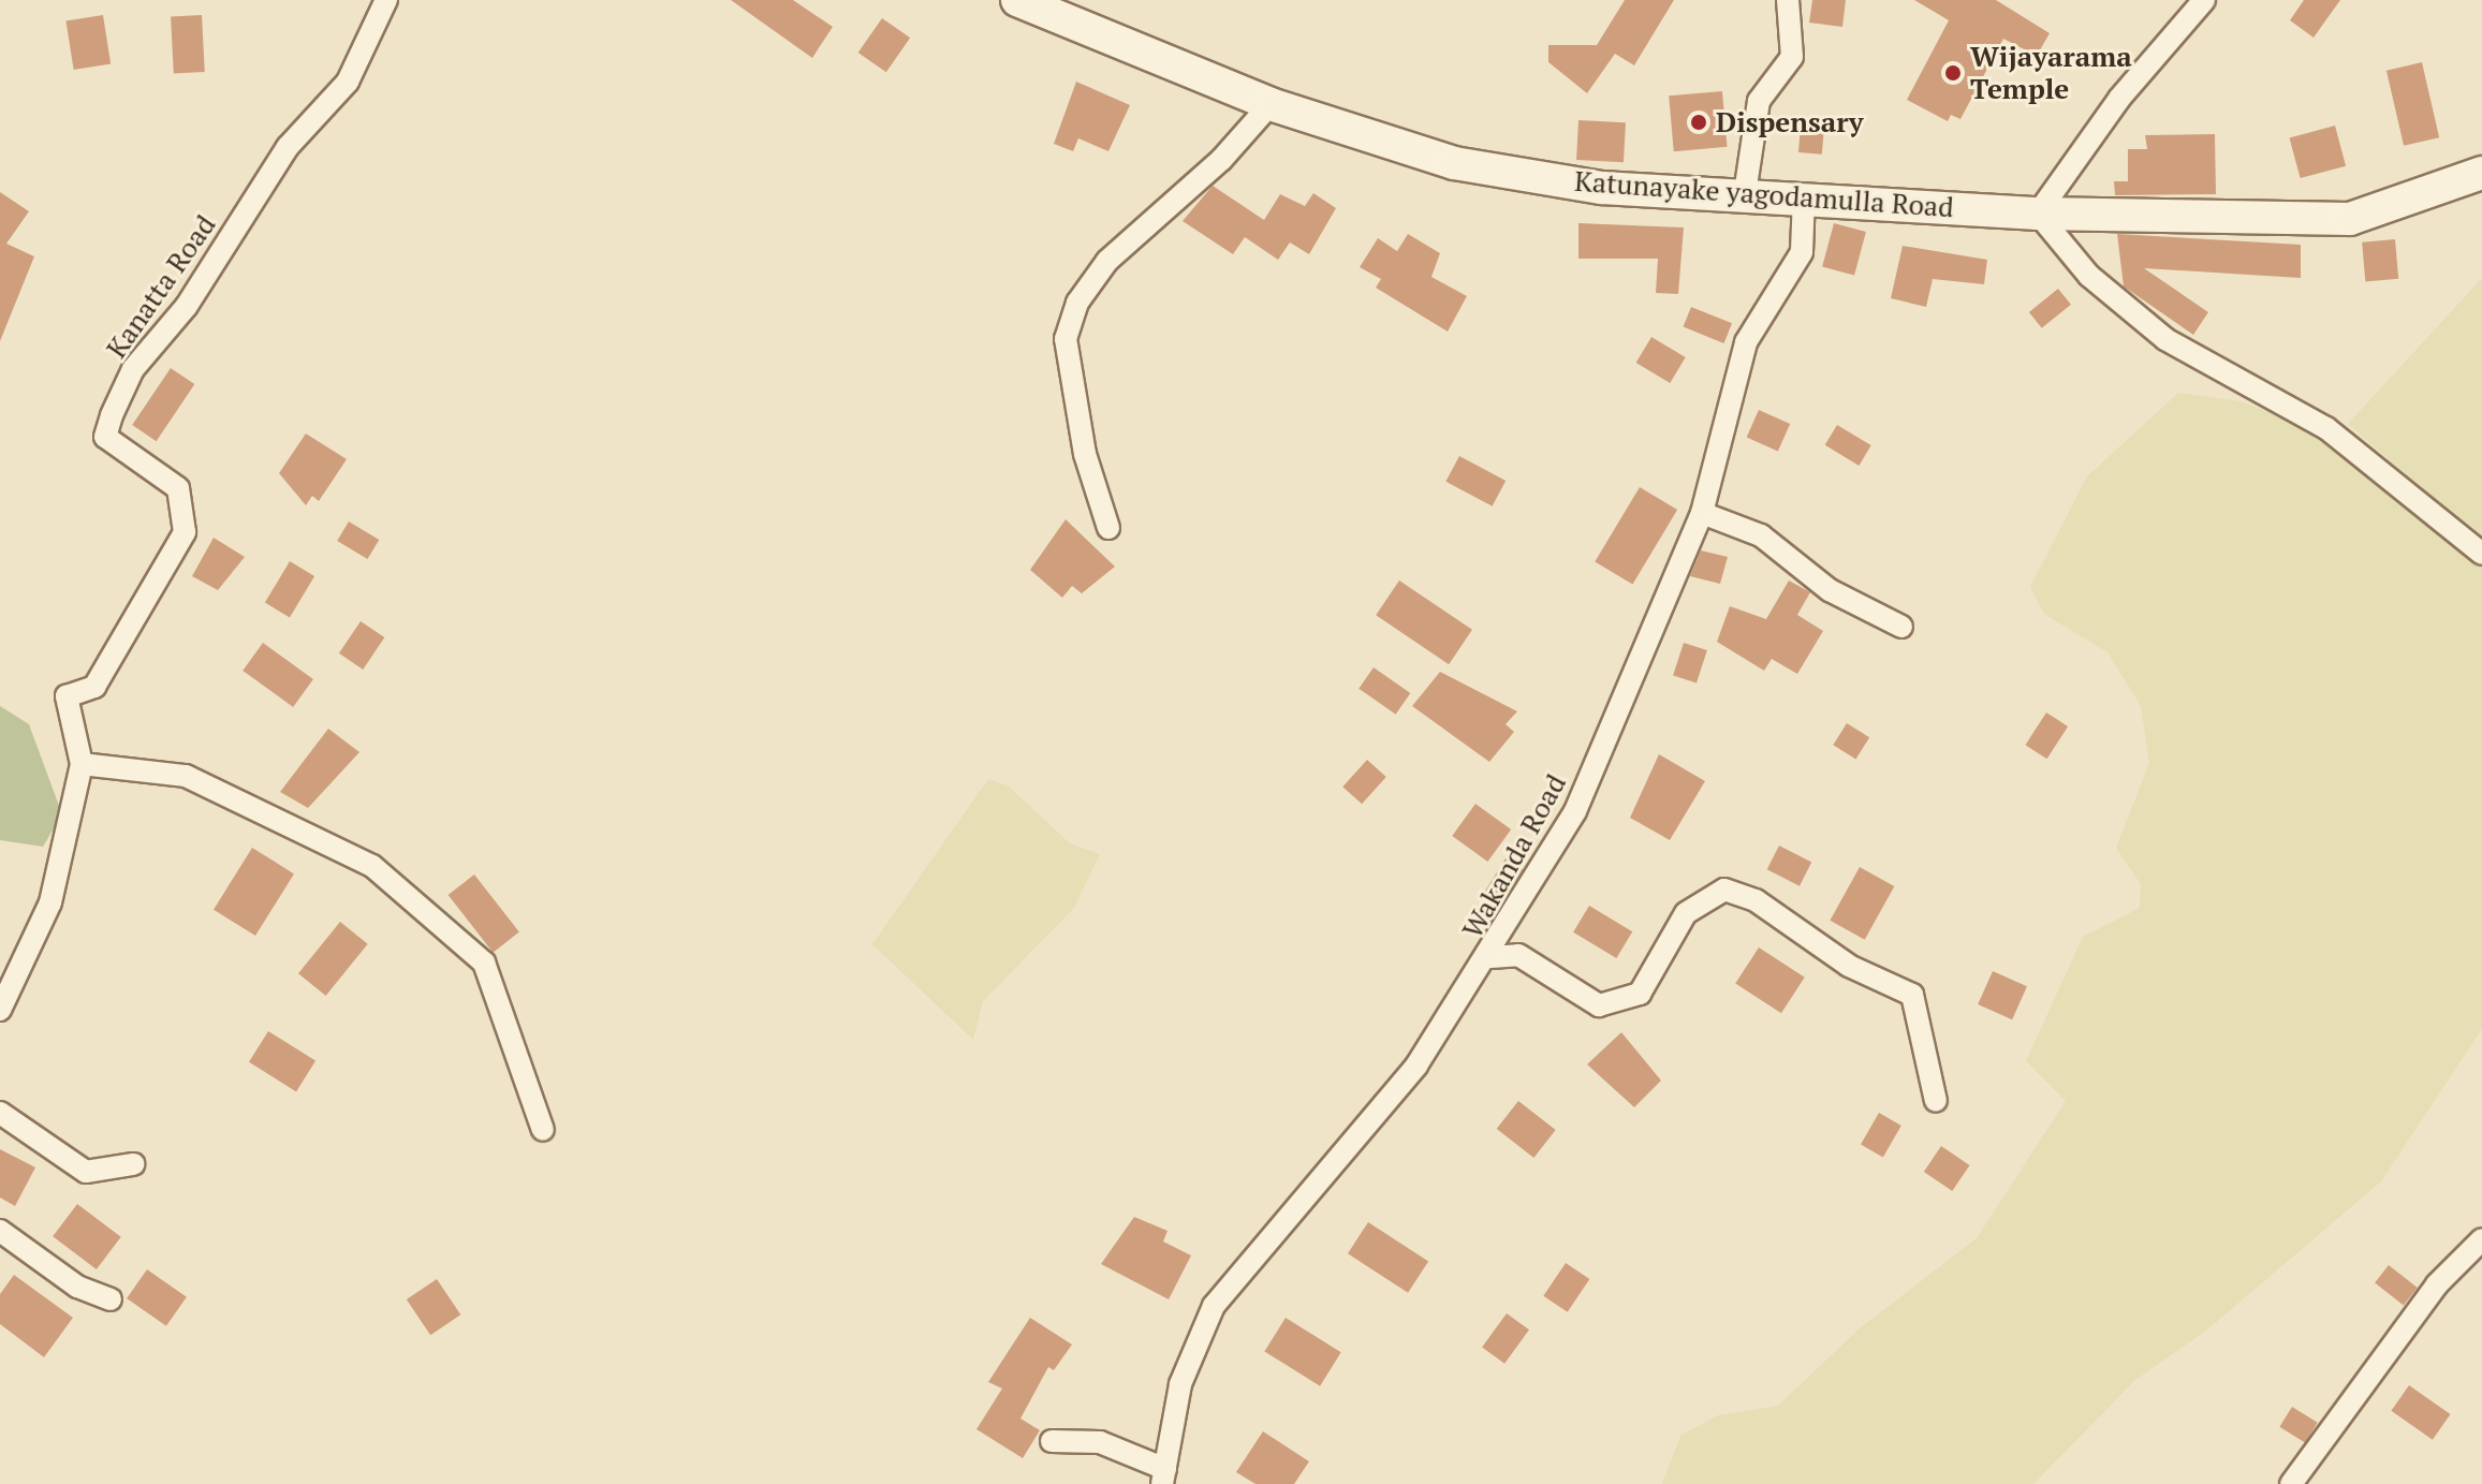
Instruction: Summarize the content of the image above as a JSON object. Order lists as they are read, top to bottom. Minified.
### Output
{"streets":{"main road":["Katunayake yagodamulla Road"],"street":["Kanatta Road","Wakanda Road"]},"crossings":[["Katunayake yagodamulla Road","Wakanda Road"]],"places":["Wijayarama Temple","Dispensary"]}
